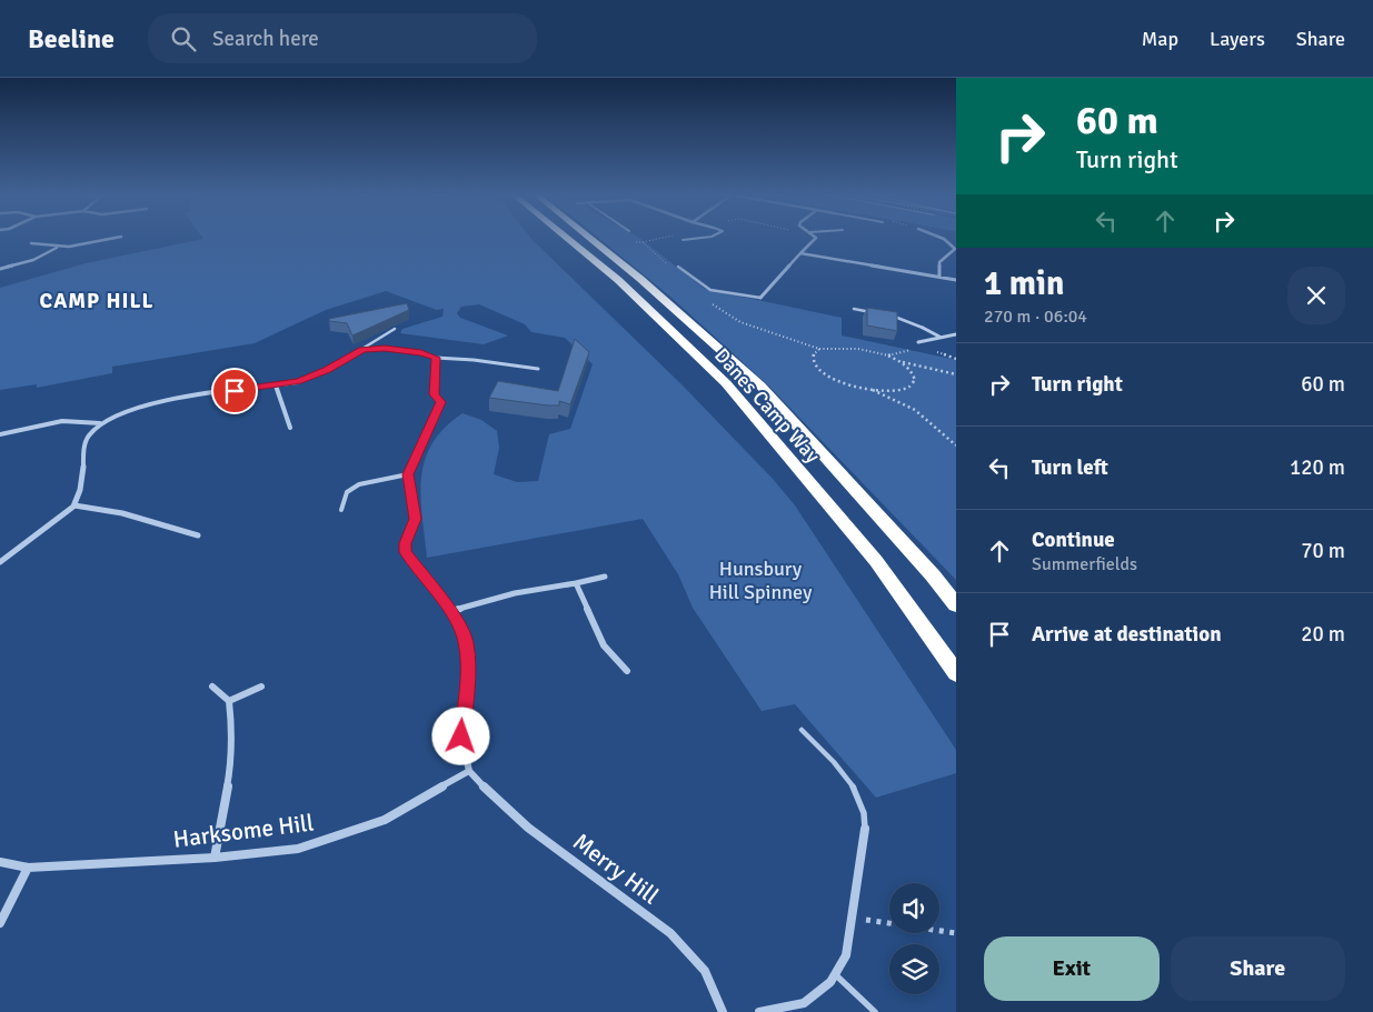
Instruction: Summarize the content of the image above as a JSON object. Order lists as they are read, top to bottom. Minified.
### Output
{"streets":{"highway":["Danes Camp Way"],"street":["Harksome Hill","Merry Hill"]},"crossings":[["Harksome Hill","Merry Hill"]],"districts":["CAMP HILL"],"parks":["Hunsbury Hill Spinney"],"page":{"header":"Beeline","search":"Search here","nav":["Map","Layers","Share"],"turn":["60 m","Turn right"],"heading":["1 min","270 m · 06:04"],"list":[{"name":"Turn right","value":"60 m"},{"name":"Turn left","value":"120 m"},{"name":"Continue","note":"Summerfields","value":"70 m"},{"name":"Arrive at destination","value":"20 m"}],"buttons":["Exit","Share"]}}
